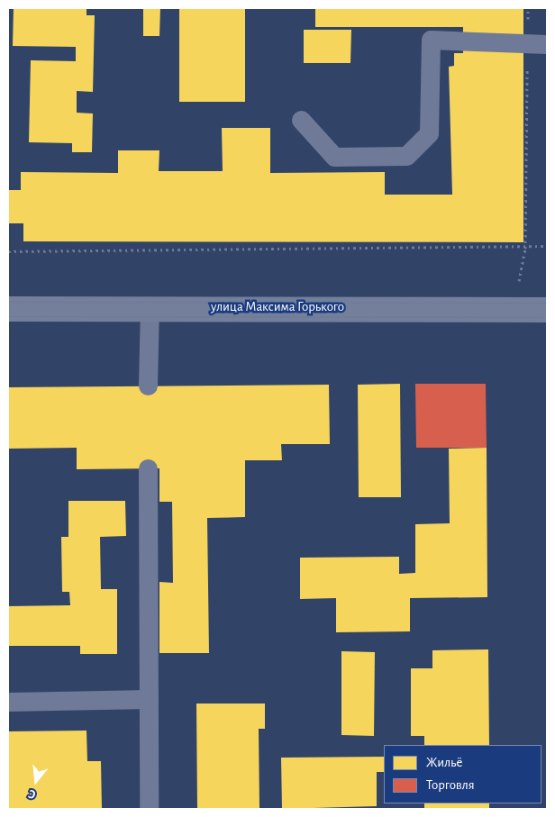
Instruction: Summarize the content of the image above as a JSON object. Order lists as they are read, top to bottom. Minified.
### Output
{"streets":{"main road":["улица Максима Горького"]},"legend":["Жильё","Торговля"],"north":"bottom"}
